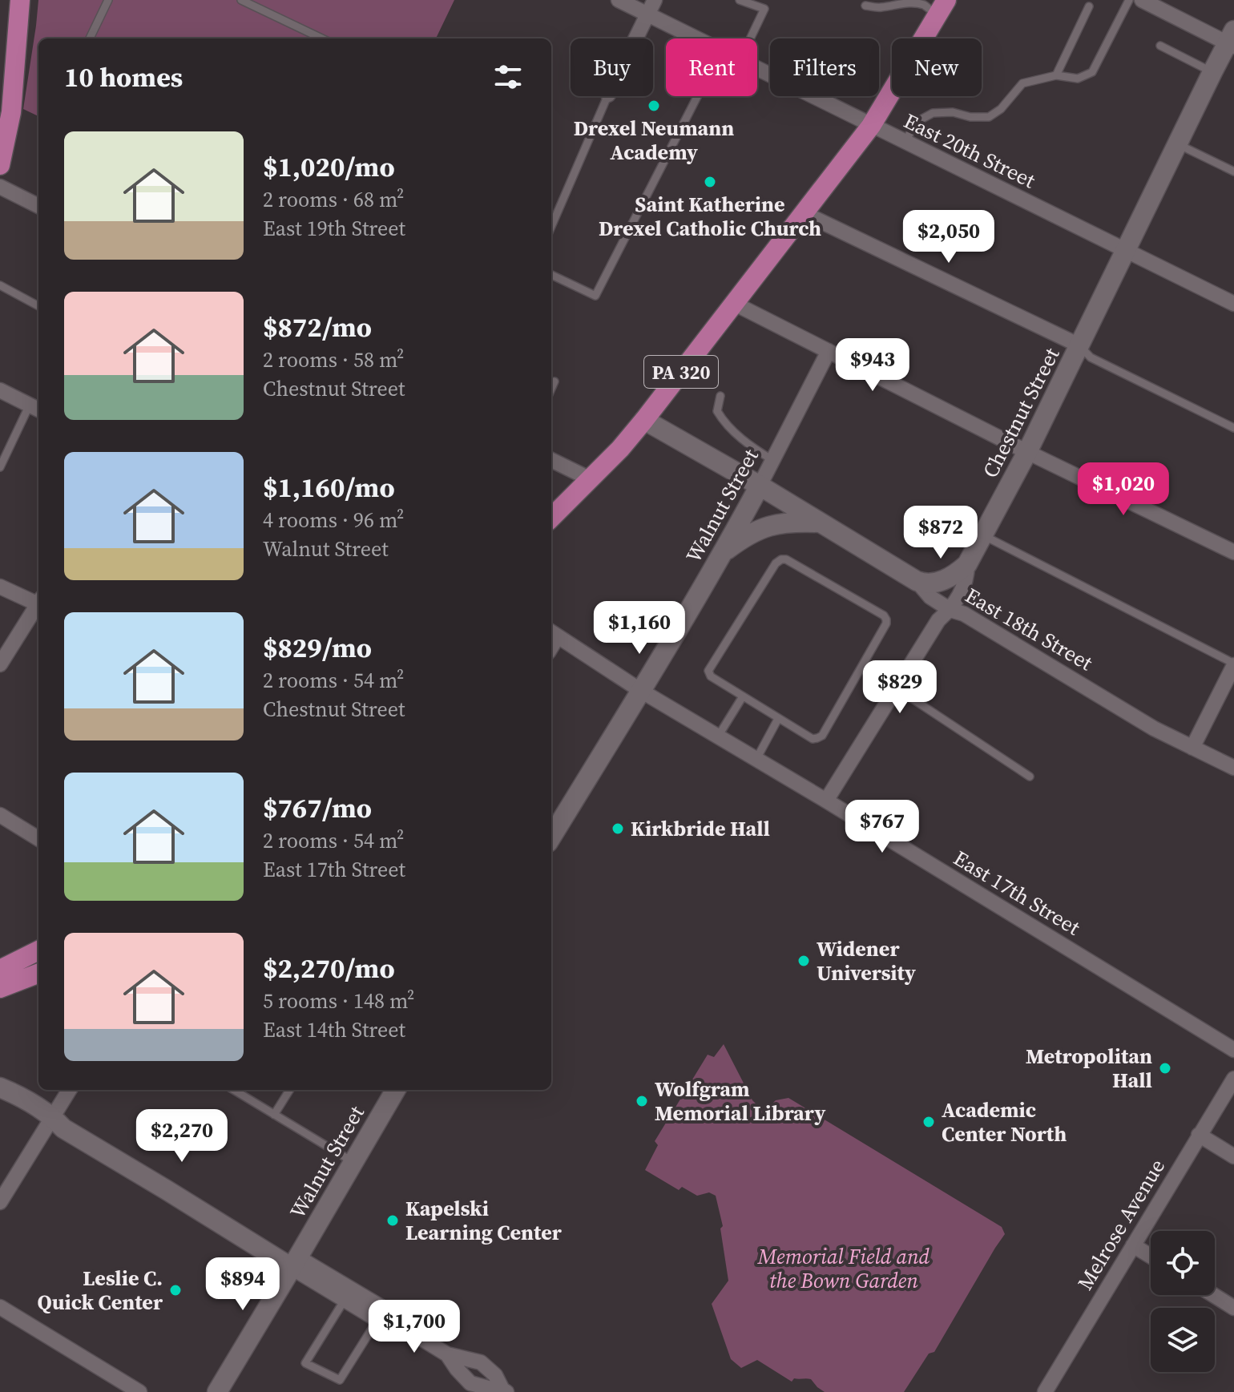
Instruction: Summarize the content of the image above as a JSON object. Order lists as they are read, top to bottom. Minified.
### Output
{"streets":{"main road":["PA 320"],"street":["East 20th Street","Chestnut Street","Walnut Street","East 18th Street","East 17th Street","Melrose Avenue"]},"crossings":[["East 20th Street","PA 320"],["East 20th Street","Chestnut Street"],["PA 320","East 18th Street"],["Chestnut Street","East 18th Street"],["Chestnut Street","East 17th Street"],["Walnut Street","East 18th Street"],["Walnut Street","East 17th Street"]],"parks":["Memorial Field and the Bown Garden"],"places":["Drexel Neumann Academy","Saint Katherine Drexel Catholic Church","Kirkbride Hall","Widener University","Metropolitan Hall","Wolfgram Memorial Library","Academic Center North","Kapelski Learning Center","Leslie C. Quick Center"],"page":{"chip":["Buy","Rent","Filters","New"],"heading":"10 homes","list":[{"name":"$1,020/mo","note":"2 rooms · 68 m² · East 19th Street"},{"name":"$872/mo","note":"2 rooms · 58 m² · Chestnut Street"},{"name":"$1,160/mo","note":"4 rooms · 96 m² · Walnut Street"},{"name":"$829/mo","note":"2 rooms · 54 m² · Chestnut Street"},{"name":"$767/mo","note":"2 rooms · 54 m² · East 17th Street"},{"name":"$2,270/mo","note":"5 rooms · 148 m² · East 14th Street"}],"price":["$2,050","$943","$1,020","$872","$1,160","$829","$767","$2,270","$894","$1,700"]}}
